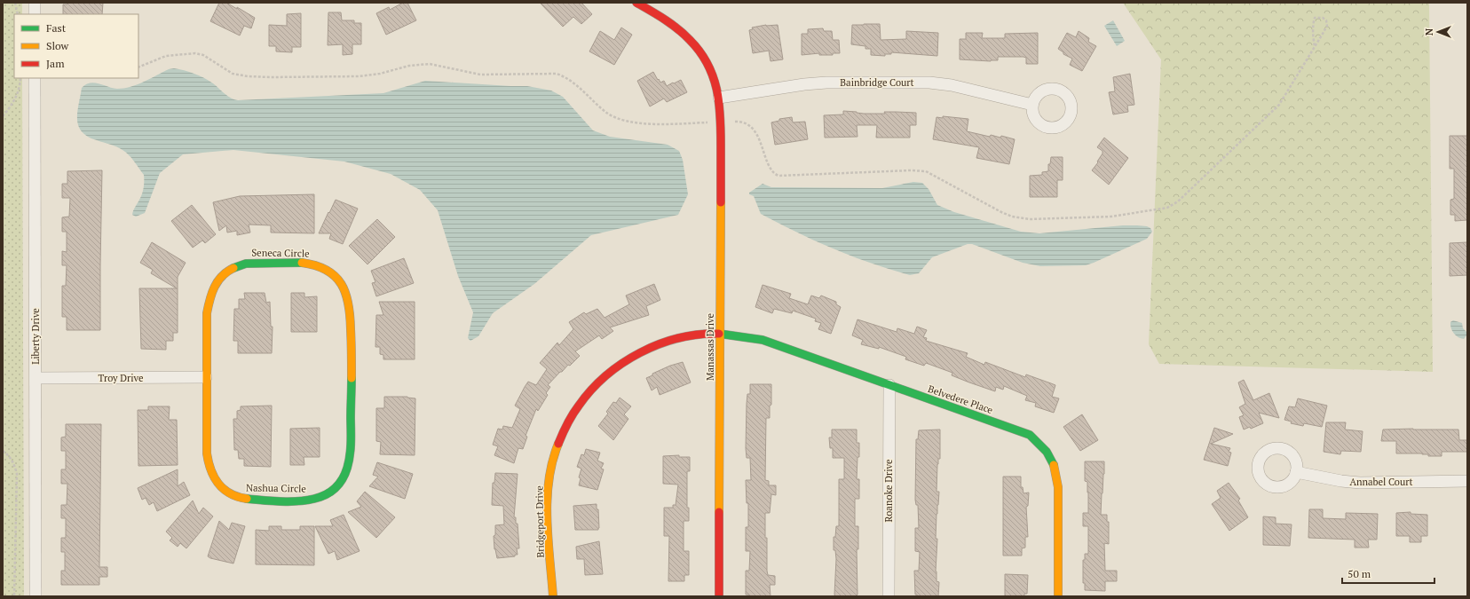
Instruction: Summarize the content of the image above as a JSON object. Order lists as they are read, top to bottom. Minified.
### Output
{"streets":{"street":["Bainbridge Court","Seneca Circle","Liberty Drive","Manassas Drive","Troy Drive","Belvedere Place","Annabel Court","Nashua Circle","Roanoke Drive","Bridgeport Drive"]},"crossings":[["Bainbridge Court","Manassas Drive"],["Seneca Circle","Troy Drive"],["Seneca Circle","Nashua Circle"],["Liberty Drive","Troy Drive"],["Manassas Drive","Belvedere Place"],["Manassas Drive","Bridgeport Drive"],["Troy Drive","Nashua Circle"],["Belvedere Place","Roanoke Drive"],["Belvedere Place","Bridgeport Drive"]],"legend":["Fast","Slow","Jam"],"scale_bar":"50 m","north":"left"}
